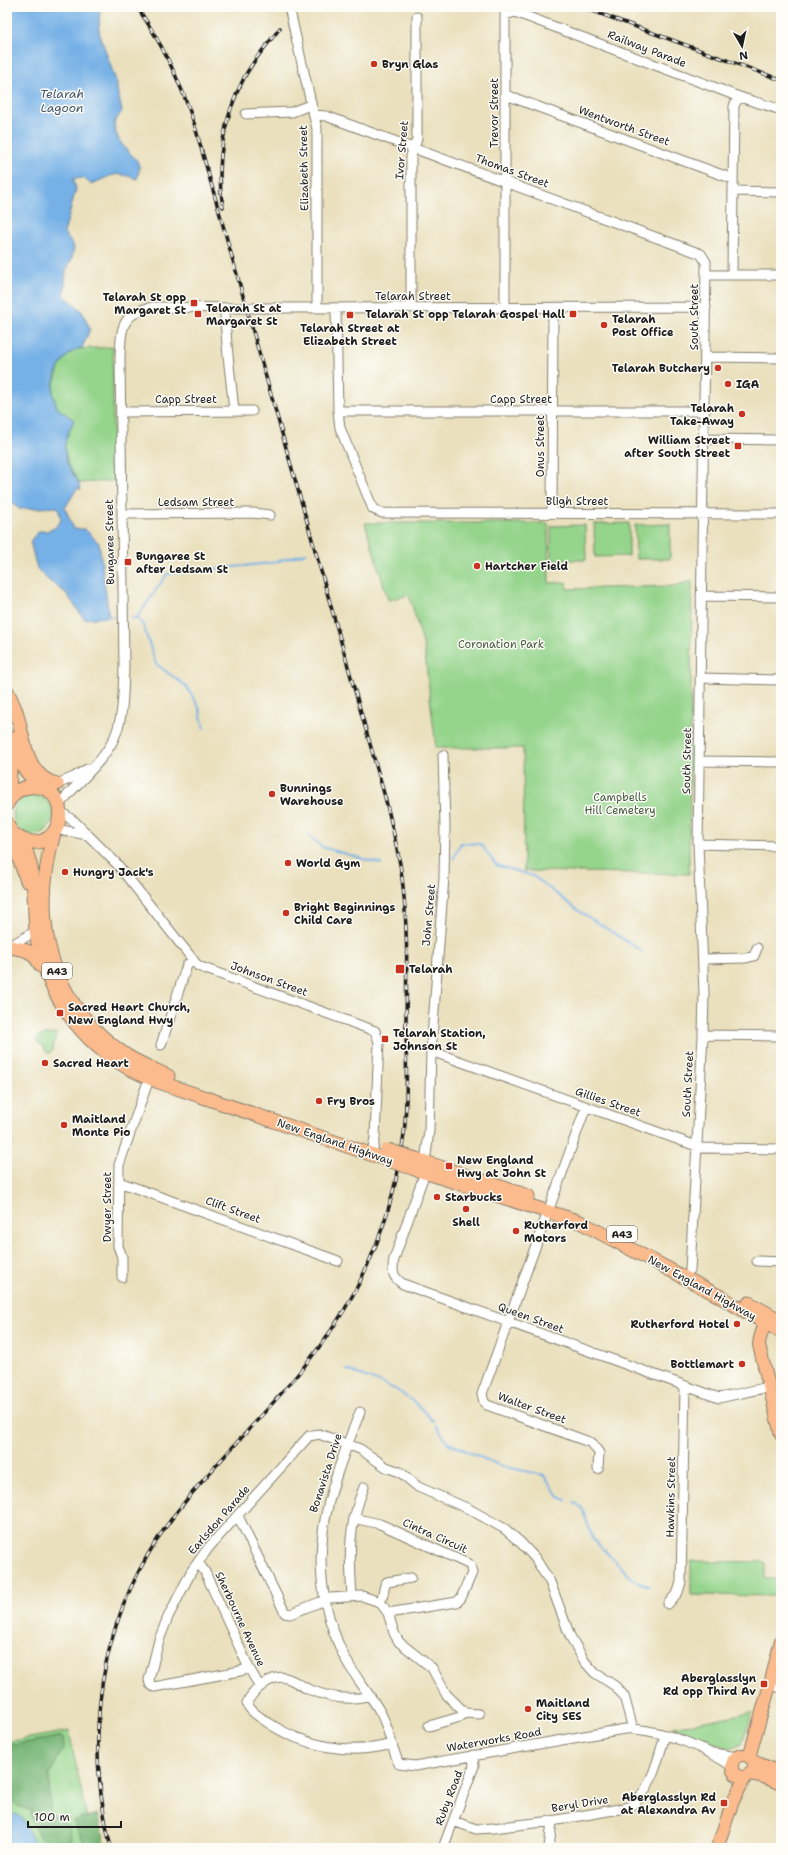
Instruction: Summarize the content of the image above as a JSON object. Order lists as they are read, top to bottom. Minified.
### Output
{"streets":{"highway":["A43","New England Highway"],"street":["Railway Parade","Trevor Street","Wentworth Street","Ivor Street","Elizabeth Street","Thomas Street","Telarah Street","South Street","Capp Street","Onus Street","Bligh Street","Ledsam Street","Bungaree Street","John Street","Johnson Street","Gillies Street","Dwyer Street","Clift Street","Queen Street","Walter Street","Bonavista Drive","Hawkins Street","Earlsdon Parade","Cintra Circuit","Sherbourne Avenue","Waterworks Road","Ruby Road","Beryl Drive"]},"crossings":[["Railway Parade","Trevor Street"],["Trevor Street","Wentworth Street"],["Trevor Street","Thomas Street"],["Trevor Street","Telarah Street"],["Ivor Street","Thomas Street"],["Ivor Street","Telarah Street"],["Elizabeth Street","Thomas Street"],["Elizabeth Street","Telarah Street"],["Thomas Street","South Street"],["Telarah Street","South Street"],["Telarah Street","Onus Street"],["Telarah Street","Bungaree Street"],["South Street","Capp Street"],["South Street","Bligh Street"],["South Street","Gillies Street"],["South Street","New England Highway"],["Capp Street","Onus Street"],["Capp Street","Bligh Street"],["Capp Street","Bungaree Street"],["Onus Street","Bligh Street"],["Ledsam Street","Bungaree Street"],["Bungaree Street","A43"],["Bungaree Street","Johnson Street"],["John Street","Gillies Street"],["John Street","New England Highway"],["John Street","Queen Street"],["A43","Johnson Street"],["A43","New England Highway"],["Johnson Street","New England Highway"],["Gillies Street","Walter Street"],["New England Highway","Dwyer Street"],["New England Highway","Queen Street"],["New England Highway","Walter Street"],["Dwyer Street","Clift Street"],["Queen Street","Walter Street"],["Queen Street","Hawkins Street"],["Bonavista Drive","Earlsdon Parade"],["Bonavista Drive","Waterworks Road"],["Earlsdon Parade","Sherbourne Avenue"],["Earlsdon Parade","Waterworks Road"],["Waterworks Road","Ruby Road"],["Waterworks Road","Beryl Drive"],["Ruby Road","Beryl Drive"]],"water":["Telarah Lagoon"],"parks":["Coronation Park","Campbells Hill Cemetery"],"places":{"other":["Bryn Glas","Telarah Post Office","Telarah Butchery","IGA","Telarah Take-Away","Hartcher Field","Bunnings Warehouse","World Gym","Hungry Jack's","Bright Beginnings Child Care","Sacred Heart","Fry Bros","Maitland Monte Pio","Starbucks","Shell","Rutherford Motors","Rutherford Hotel","Bottlemart","Maitland City SES"],"transit":["Telarah St opp Margaret St","Telarah St at Margaret St","Telarah St opp Telarah Gospel Hall","Telarah Street at Elizabeth Street","William Street after South Street","Bungaree St after Ledsam St","Telarah","Sacred Heart Church, New England Hwy","Telarah Station, Johnson St","New England Hwy at John St","Aberglasslyn Rd opp Third Av","Aberglasslyn Rd at Alexandra Av"]},"scale_bar":"100 m","north":"bottom"}
